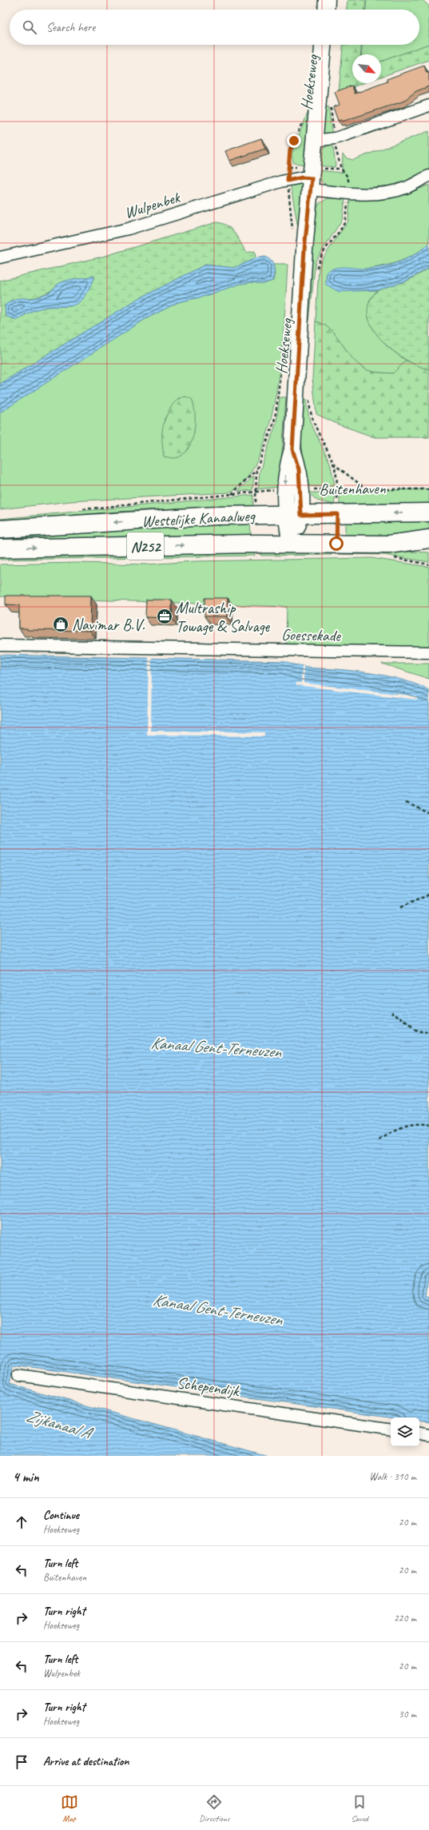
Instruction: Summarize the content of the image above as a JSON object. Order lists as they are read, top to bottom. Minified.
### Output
{"streets":{"main road":["Hoekseweg","Buitenhaven","Westelijke Kanaalweg","N252"],"street":["Wulpenbek","Goessekade","Schependijk"]},"crossings":[["Hoekseweg","Wulpenbek"],["Hoekseweg","Buitenhaven"],["Hoekseweg","Westelijke Kanaalweg"],["Hoekseweg","N252"],["Buitenhaven","Westelijke Kanaalweg"],["Westelijke Kanaalweg","N252"]],"water":["Kanaal Gent-Terneuzen","Zijkanaal A"],"places":{"office":["Multraship Towage & Salvage"],"shop":["Navimar B.V."]},"north":"bottom right","page":{"search":"Search here","heading":["4 min","Walk · 310 m"],"list":[["Continue","Hoekseweg","20 m"],["Turn left","Buitenhaven","20 m"],["Turn right","Hoekseweg","220 m"],["Turn left","Wulpenbek","20 m"],["Turn right","Hoekseweg","30 m"],"Arrive at destination"],"nav":["Map","Directions","Saved"]}}
